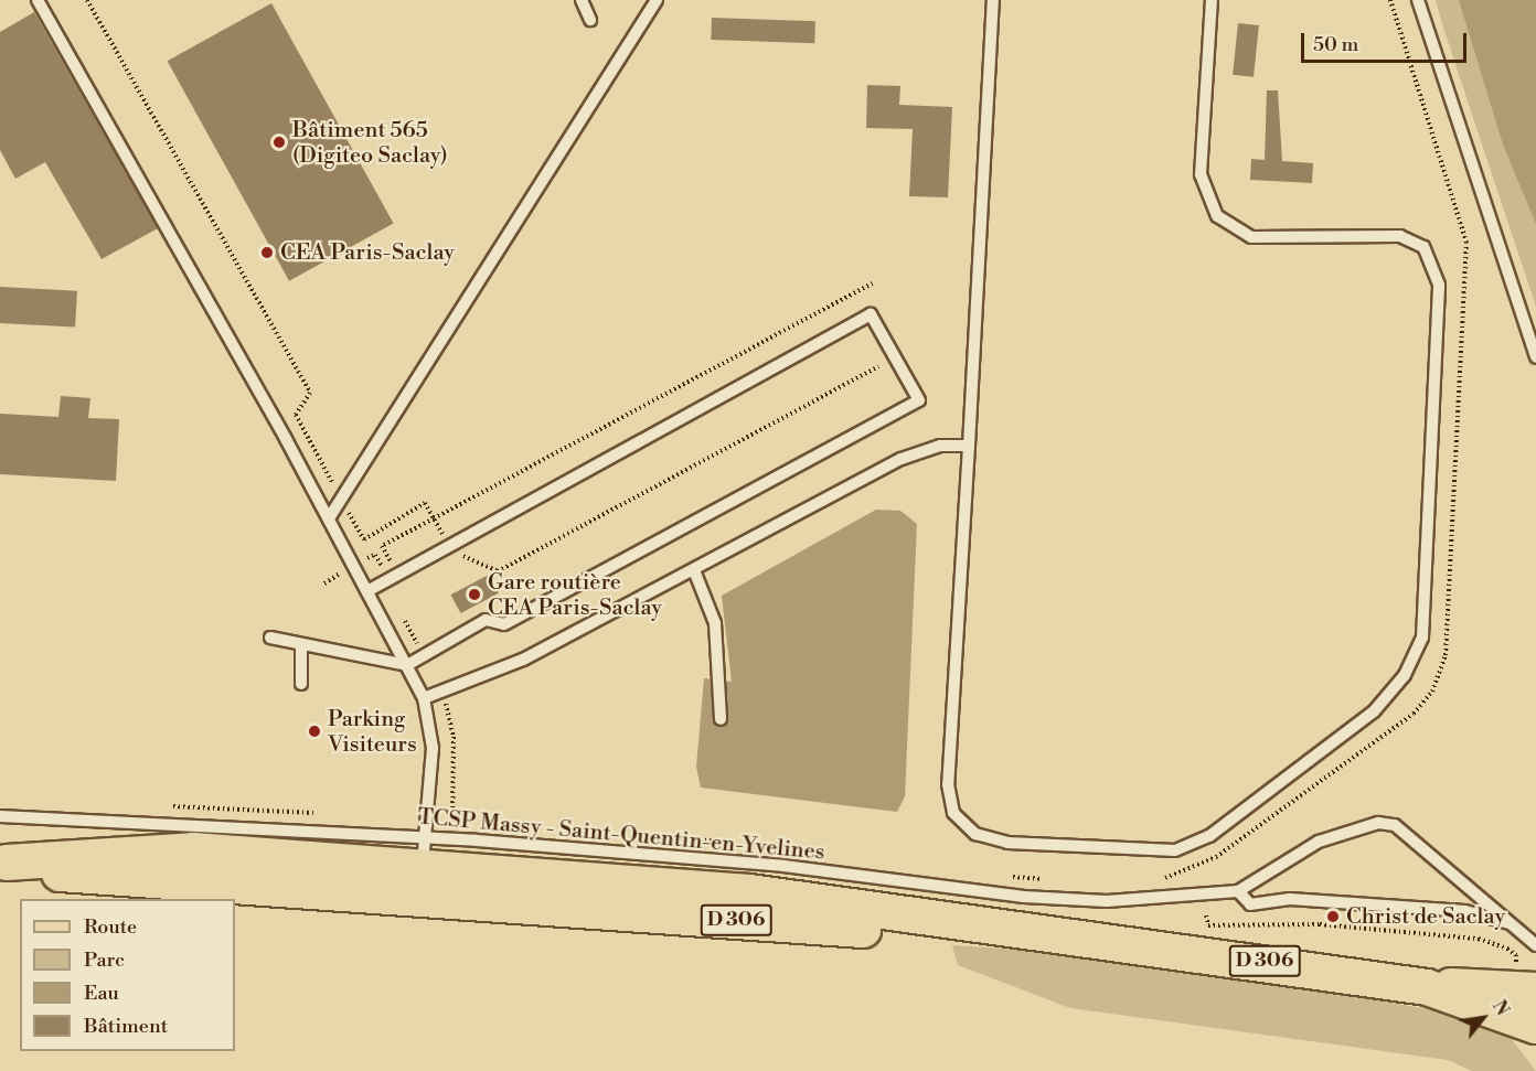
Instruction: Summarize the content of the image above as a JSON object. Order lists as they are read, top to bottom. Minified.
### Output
{"streets":{"main road":["D 306"],"lane":["TCSP Massy - Saint-Quentin-en-Yvelines"]},"crossings":[["TCSP Massy - Saint-Quentin-en-Yvelines","D 306"]],"places":["Bâtiment 565 (Digiteo Saclay)","CEA Paris-Saclay","Gare routière CEA Paris-Saclay","Parking Visiteurs","Christ de Saclay"],"legend":["Route","Parc","Eau","Bâtiment"],"scale_bar":"50 m","north":"top right"}
